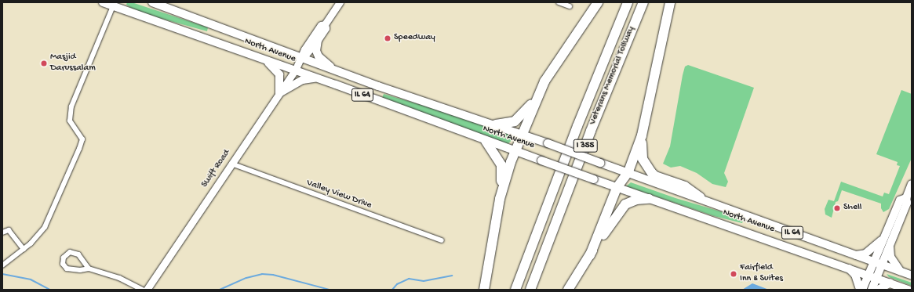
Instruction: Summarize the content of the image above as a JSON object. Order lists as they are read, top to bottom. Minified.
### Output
{"streets":{"highway":["Veterans Memorial Tollway","I 355"],"main road":["North Avenue","IL 64"],"street":["Swift Road","Valley View Drive"]},"crossings":[["North Avenue","Swift Road"],["Swift Road","Valley View Drive"]],"places":["Speedway","Masjid Darussalam","Shell","Fairfield Inn & Suites"]}
